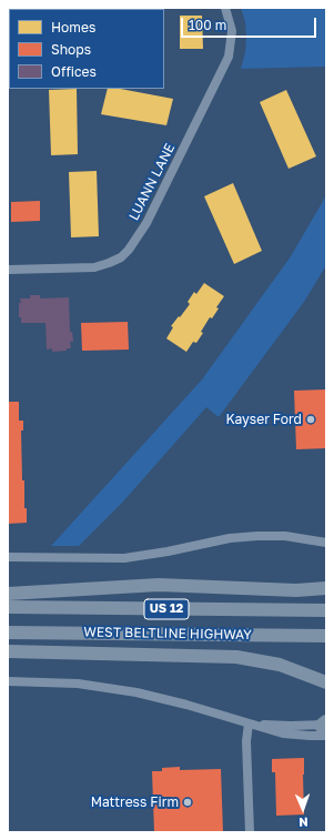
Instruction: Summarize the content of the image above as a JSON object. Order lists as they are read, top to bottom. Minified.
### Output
{"streets":{"highway":["US 12","WEST BELTLINE HIGHWAY"],"street":["LUANN LANE"]},"places":["Kayser Ford","Mattress Firm"],"legend":["Homes","Shops","Offices"],"scale_bar":"100 m","north":"bottom"}
